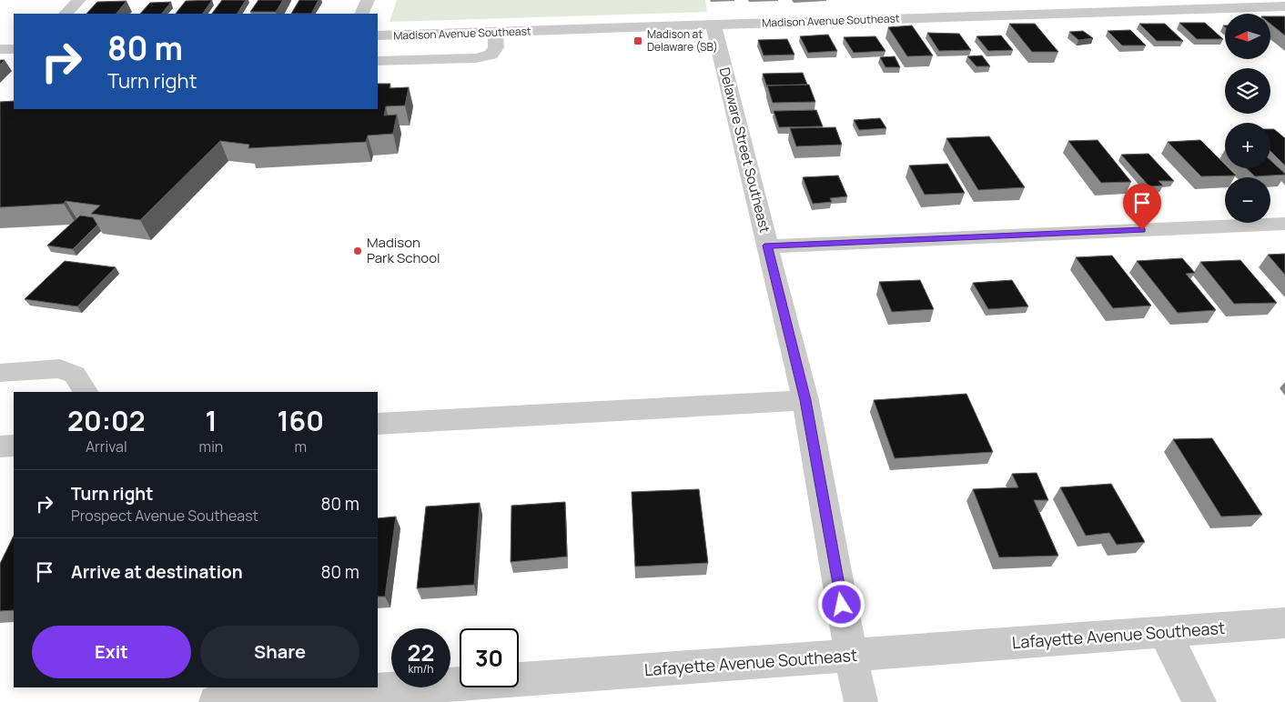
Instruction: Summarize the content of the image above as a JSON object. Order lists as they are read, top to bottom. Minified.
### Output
{"streets":{"street":["Madison Avenue Southeast","Delaware Street Southeast","Lafayette Avenue Southeast"]},"crossings":[["Madison Avenue Southeast","Delaware Street Southeast"],["Delaware Street Southeast","Lafayette Avenue Southeast"]],"places":{"transit":["Madison at Delaware (SB)"],"other":["Madison Park School"]},"north":"left","page":{"map_buttons":["+","−"],"turn":["80 m","Turn right"],"eta":["20:02","Arrival","1","min","160","m"],"list":[{"name":"Turn right","note":"Prospect Avenue Southeast","value":"80 m"},{"name":"Arrive at destination","value":"80 m"}],"buttons":["Exit","Share"],"speed":"22 km/h","limit":"30"}}
